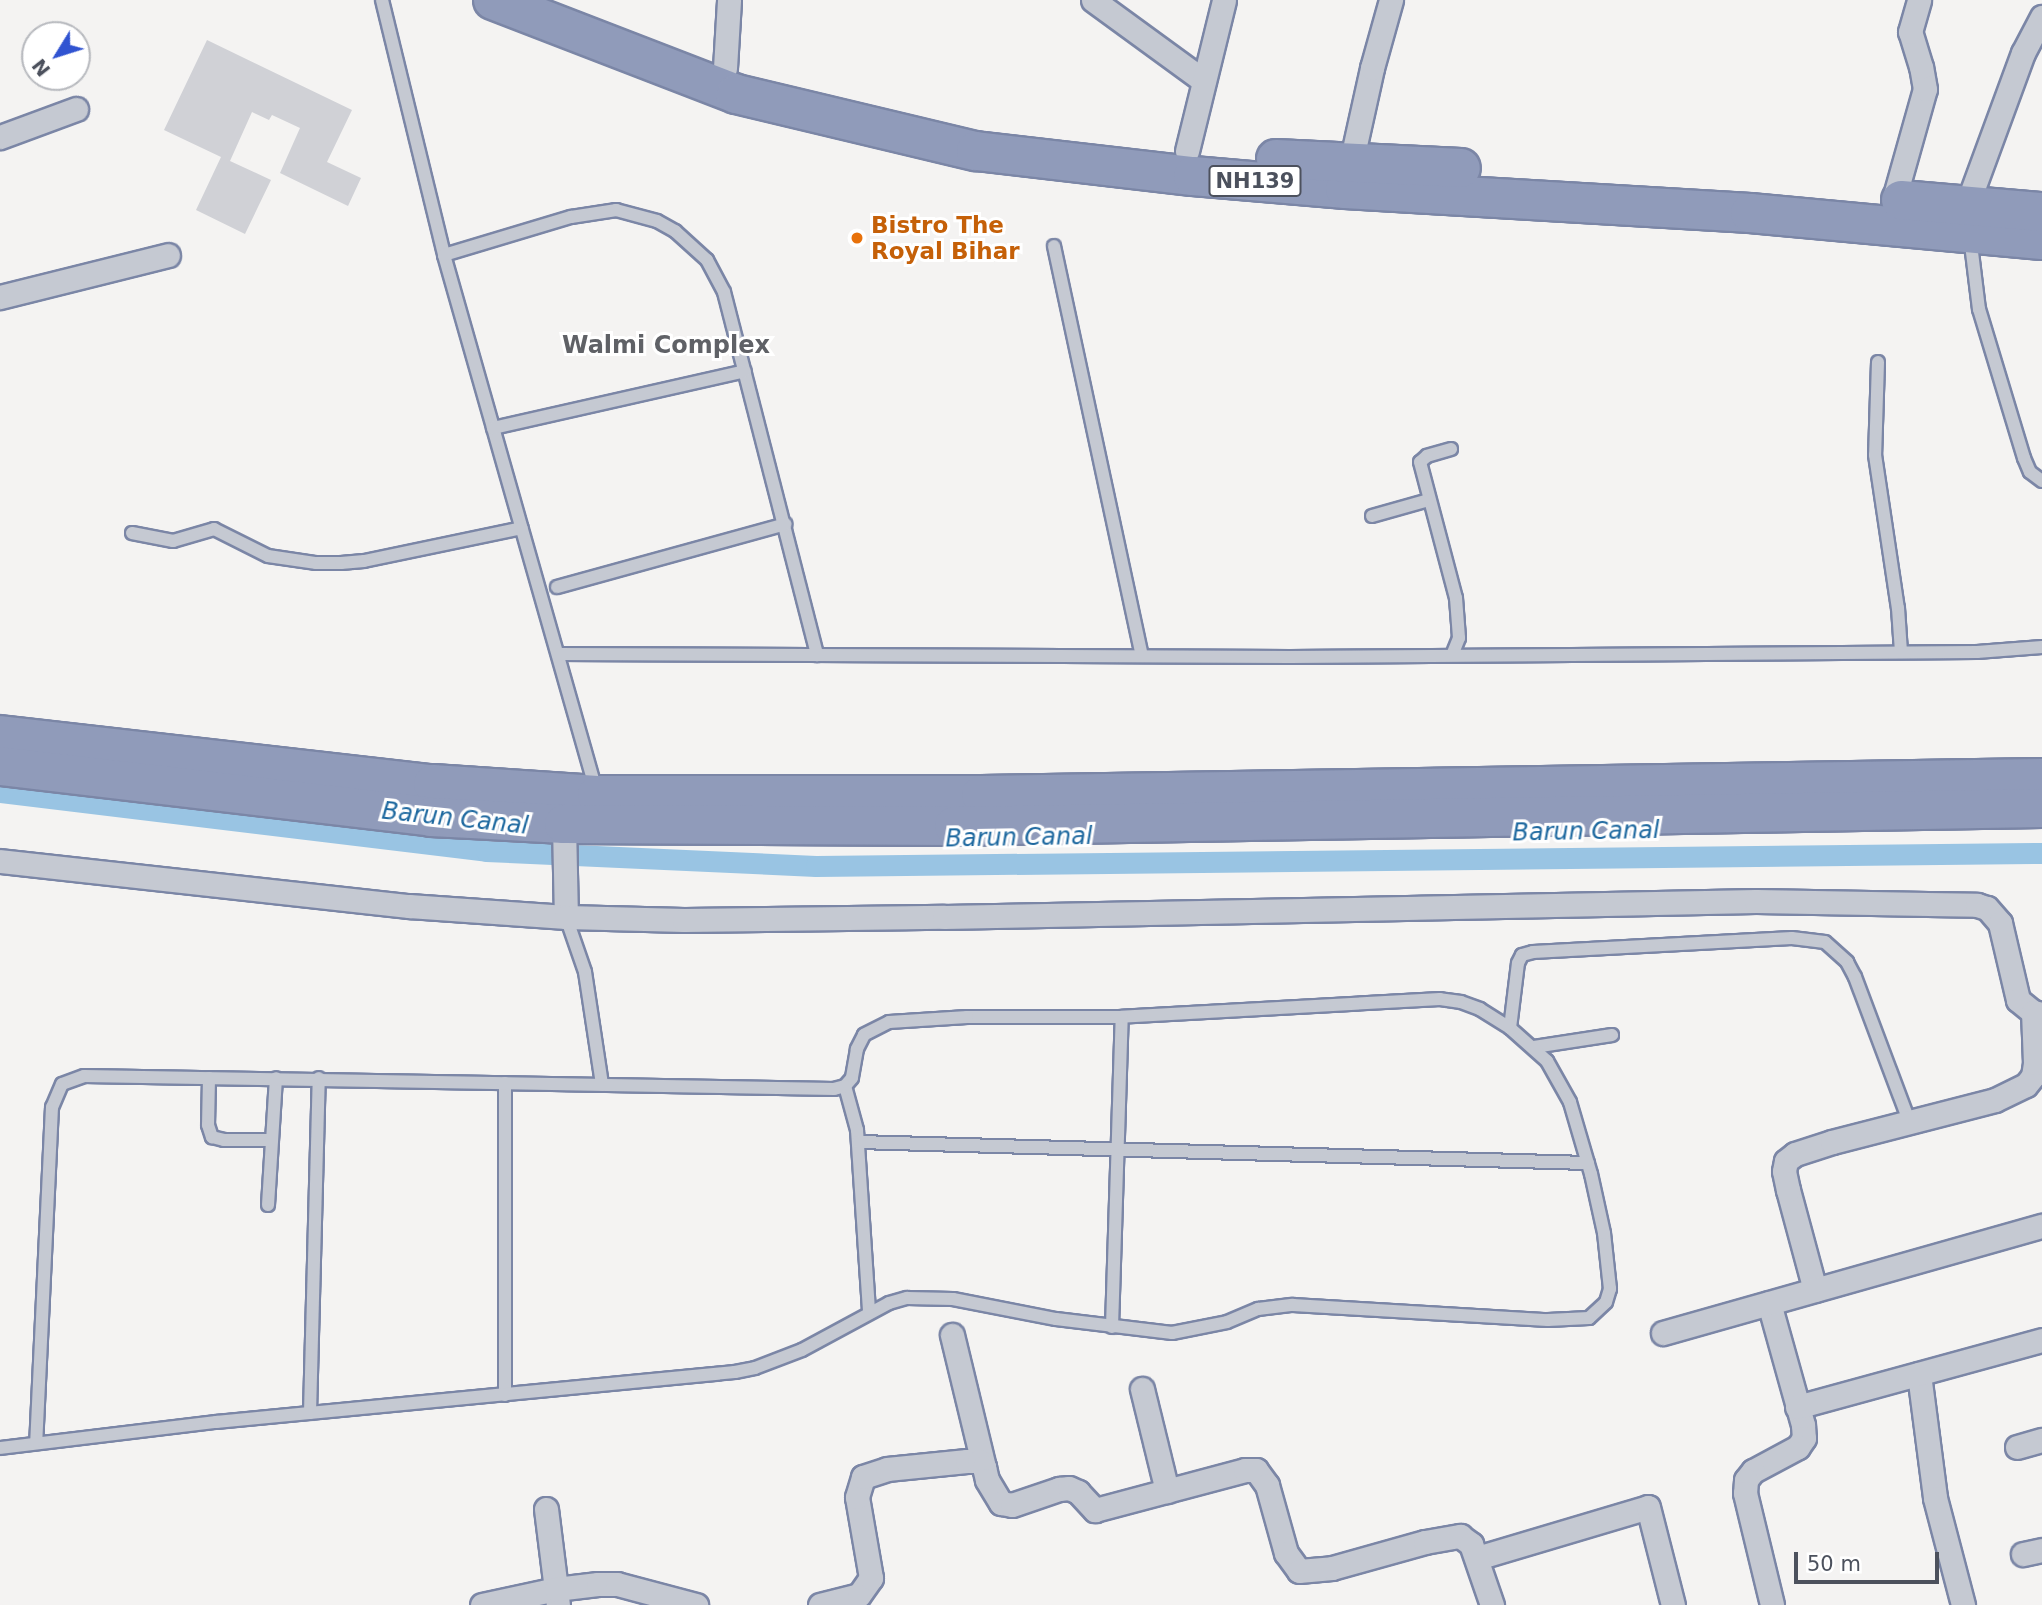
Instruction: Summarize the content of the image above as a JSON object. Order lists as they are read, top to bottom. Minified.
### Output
{"streets":{"highway":["NH139"]},"districts":["Walmi Complex"],"water":["Barun Canal"],"places":["Bistro The Royal Bihar"],"scale_bar":"50 m","north":"bottom left"}
